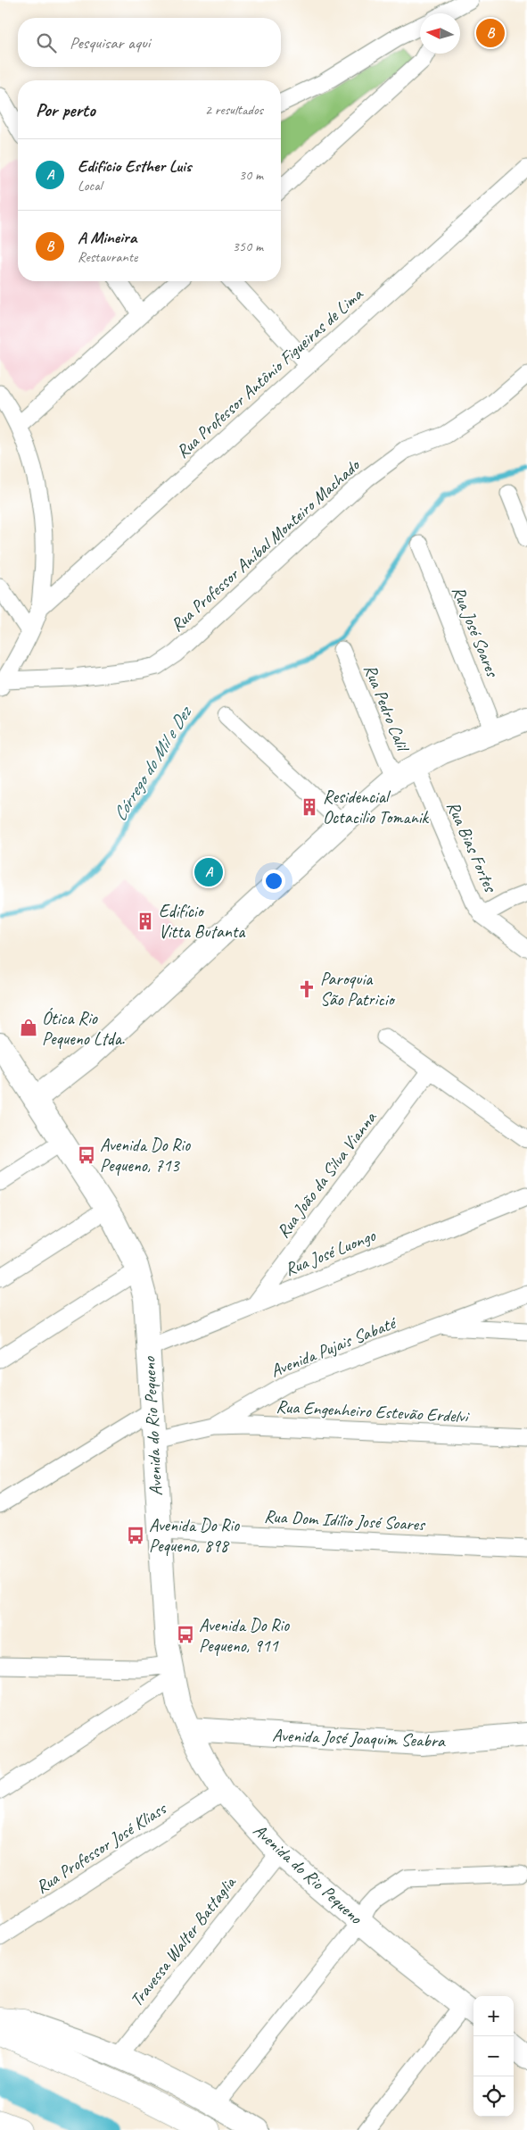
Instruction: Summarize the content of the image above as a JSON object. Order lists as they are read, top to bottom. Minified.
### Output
{"streets":{"main road":["Avenida do Rio Pequeno","Avenida José Joaquim Seabra"],"street":["Rua Professor Antônio Figueiras de Lima","Rua Professor Aníbal Monteiro Machado","Rua José Soares","Rua Pedro Calil","Rua Bias Fortes","Rua João da Silva Vianna","Rua José Luongo","Avenida Pujais Sabaté","Rua Engenheiro Estevão Erdelvi","Rua Dom Idílio José Soares","Rua Professor José Kliass","Travessa Walter Battaglia"]},"crossings":[["Rua João da Silva Vianna","Rua José Luongo"],["Rua José Luongo","Avenida do Rio Pequeno"],["Avenida Pujais Sabaté","Rua Engenheiro Estevão Erdelvi"],["Avenida Pujais Sabaté","Avenida do Rio Pequeno"],["Avenida do Rio Pequeno","Rua Dom Idílio José Soares"],["Avenida do Rio Pequeno","Avenida José Joaquim Seabra"],["Avenida do Rio Pequeno","Rua Professor José Kliass"],["Avenida do Rio Pequeno","Travessa Walter Battaglia"]],"water":["Córrego do Mil e Dez"],"places":{"building":["Residencial Octacilio Tomanik","Edifício Vitta Butanta"],"church":["Paroquia São Patricio"],"shop":["Ótica Rio Pequeno Ltda."],"bus stop":["Avenida Do Rio Pequeno, 713","Avenida Do Rio Pequeno, 898","Avenida Do Rio Pequeno, 911"]},"north":"left","page":{"pins":["B","A"],"search":"Pesquisar aqui","heading":["Por perto","2 resultados"],"list":[{"mark":"A","name":"Edifício Esther Luis","note":"Local","value":"30 m"},{"mark":"B","name":"A Mineira","note":"Restaurante","value":"350 m"}],"map_buttons":["+","−"]}}
